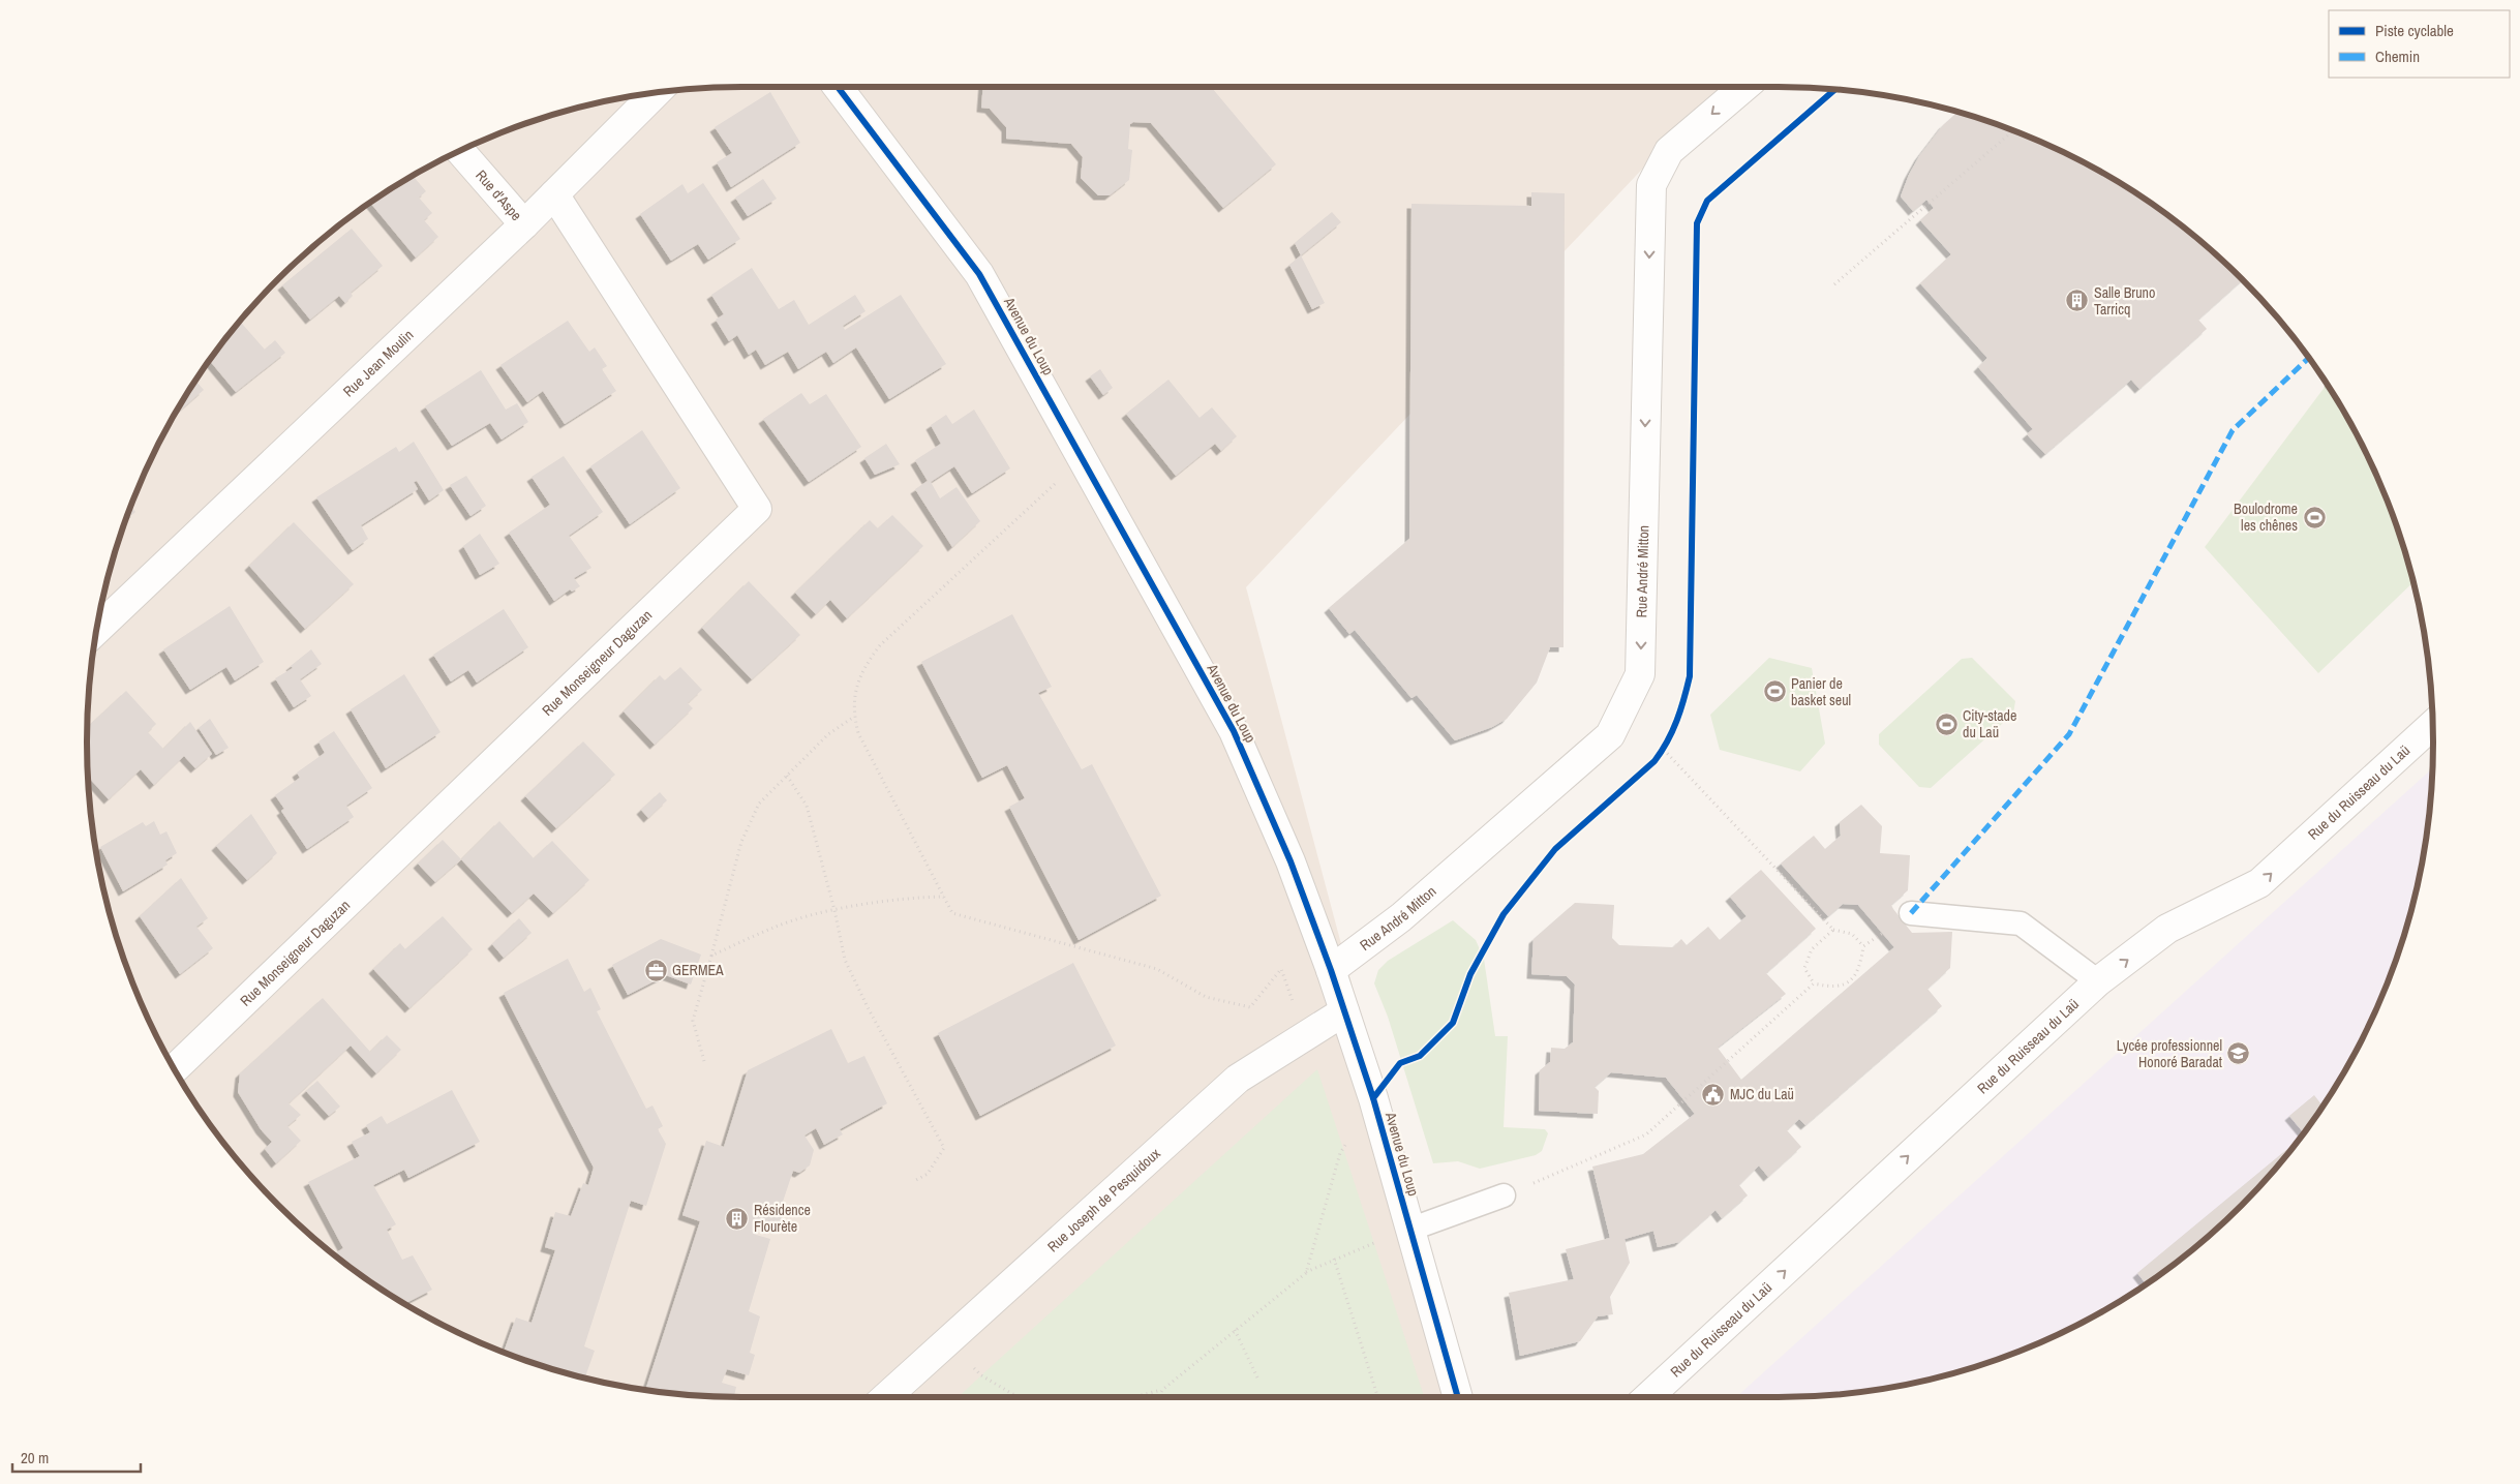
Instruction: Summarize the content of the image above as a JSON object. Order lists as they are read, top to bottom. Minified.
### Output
{"streets":{"street":["Rue d'Aspe","Avenue du Loup","Rue Jean Moulin","Rue André Mitton","Rue Monseigneur Daguzan","Rue du Ruisseau du Laü","Rue Joseph de Pesquidoux"]},"crossings":[["Rue d'Aspe","Rue Jean Moulin"],["Avenue du Loup","Rue André Mitton"],["Avenue du Loup","Rue Joseph de Pesquidoux"],["Rue Jean Moulin","Rue Monseigneur Daguzan"]],"one_way":["Rue André Mitton","Rue du Ruisseau du Laü"],"places":{"building":["Salle Bruno Tarricq","Résidence Flourète"],"sports":["Boulodrome les chênes","Panier de basket seul","City-stade du Laü"],"office":["GERMEA"],"school or university":["Lycée professionnel Honoré Baradat"],"public building":["MJC du Laü"]},"legend":["Piste cyclable","Chemin"],"scale_bar":"20 m"}
